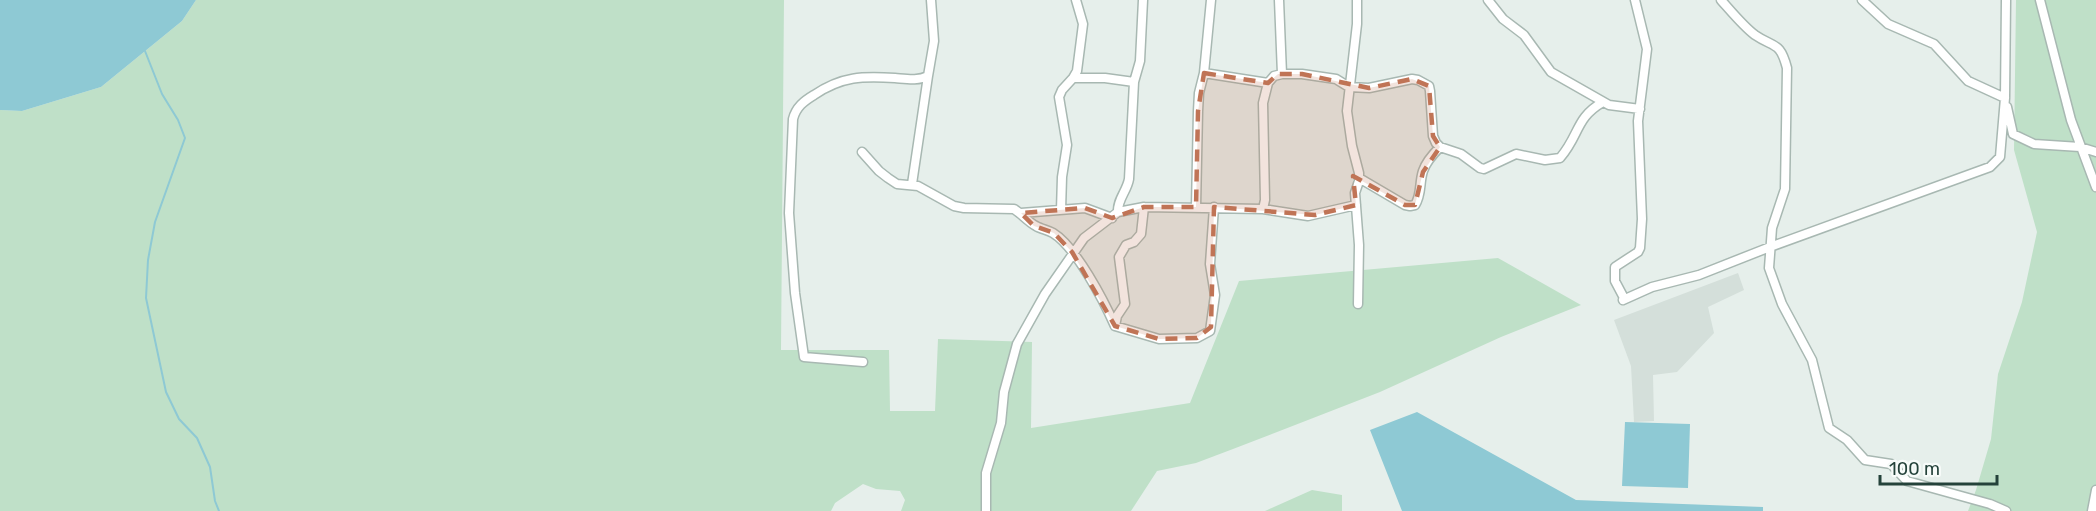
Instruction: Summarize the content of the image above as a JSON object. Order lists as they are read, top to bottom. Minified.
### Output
{"scale_bar":"100 m"}
